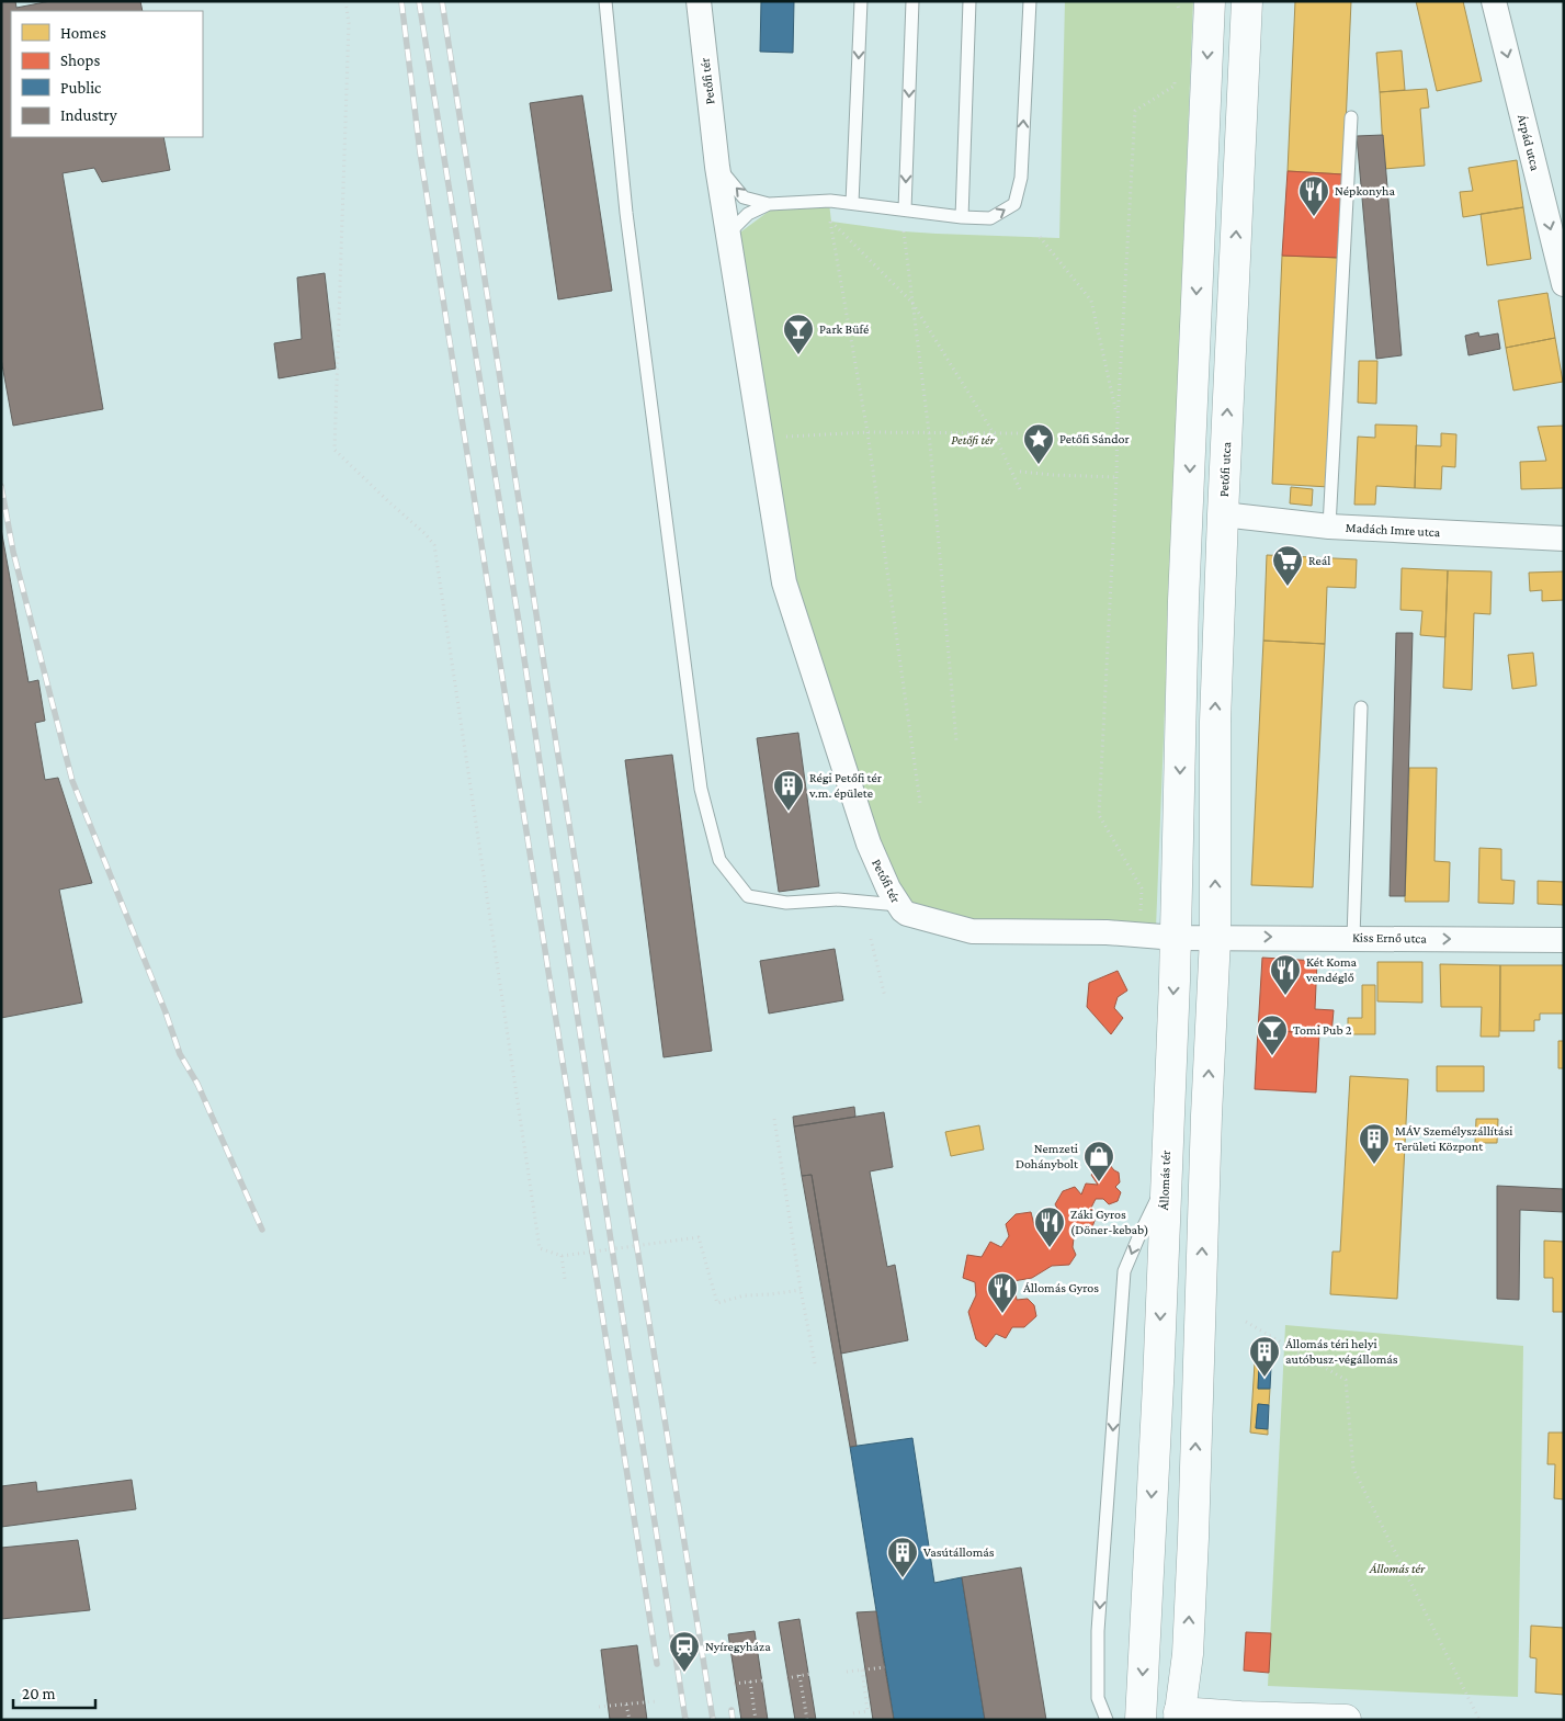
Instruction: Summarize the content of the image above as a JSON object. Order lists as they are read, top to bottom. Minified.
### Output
{"streets":{"main road":["Petőfi utca","Állomás tér"],"street":["Petőfi tér","Árpád utca","Madách Imre utca","Kiss Ernő utca"]},"crossings":[["Petőfi tér","Kiss Ernő utca"],["Petőfi tér","Állomás tér"],["Petőfi utca","Madách Imre utca"],["Petőfi utca","Kiss Ernő utca"],["Kiss Ernő utca","Állomás tér"]],"one_way":["Árpád utca","Kiss Ernő utca"],"parks":["Petőfi tér","Állomás tér"],"places":{"restaurant":["Népkonyha","Két Koma vendéglő","Záki Gyros (Döner-kebab)","Állomás Gyros"],"bar":["Park Büfé","Tomi Pub 2"],"place":["Petőfi Sándor"],"supermarket":["Reál"],"building":["Régi Petőfi tér v.m. épülete","MÁV Személyszállítási Területi Központ","Állomás téri helyi autóbusz-végállomás","Vasútállomás"],"shop":["Nemzeti Dohánybolt"],"station":["Nyíregyháza"]},"legend":["Homes","Shops","Public","Industry"],"scale_bar":"20 m"}
